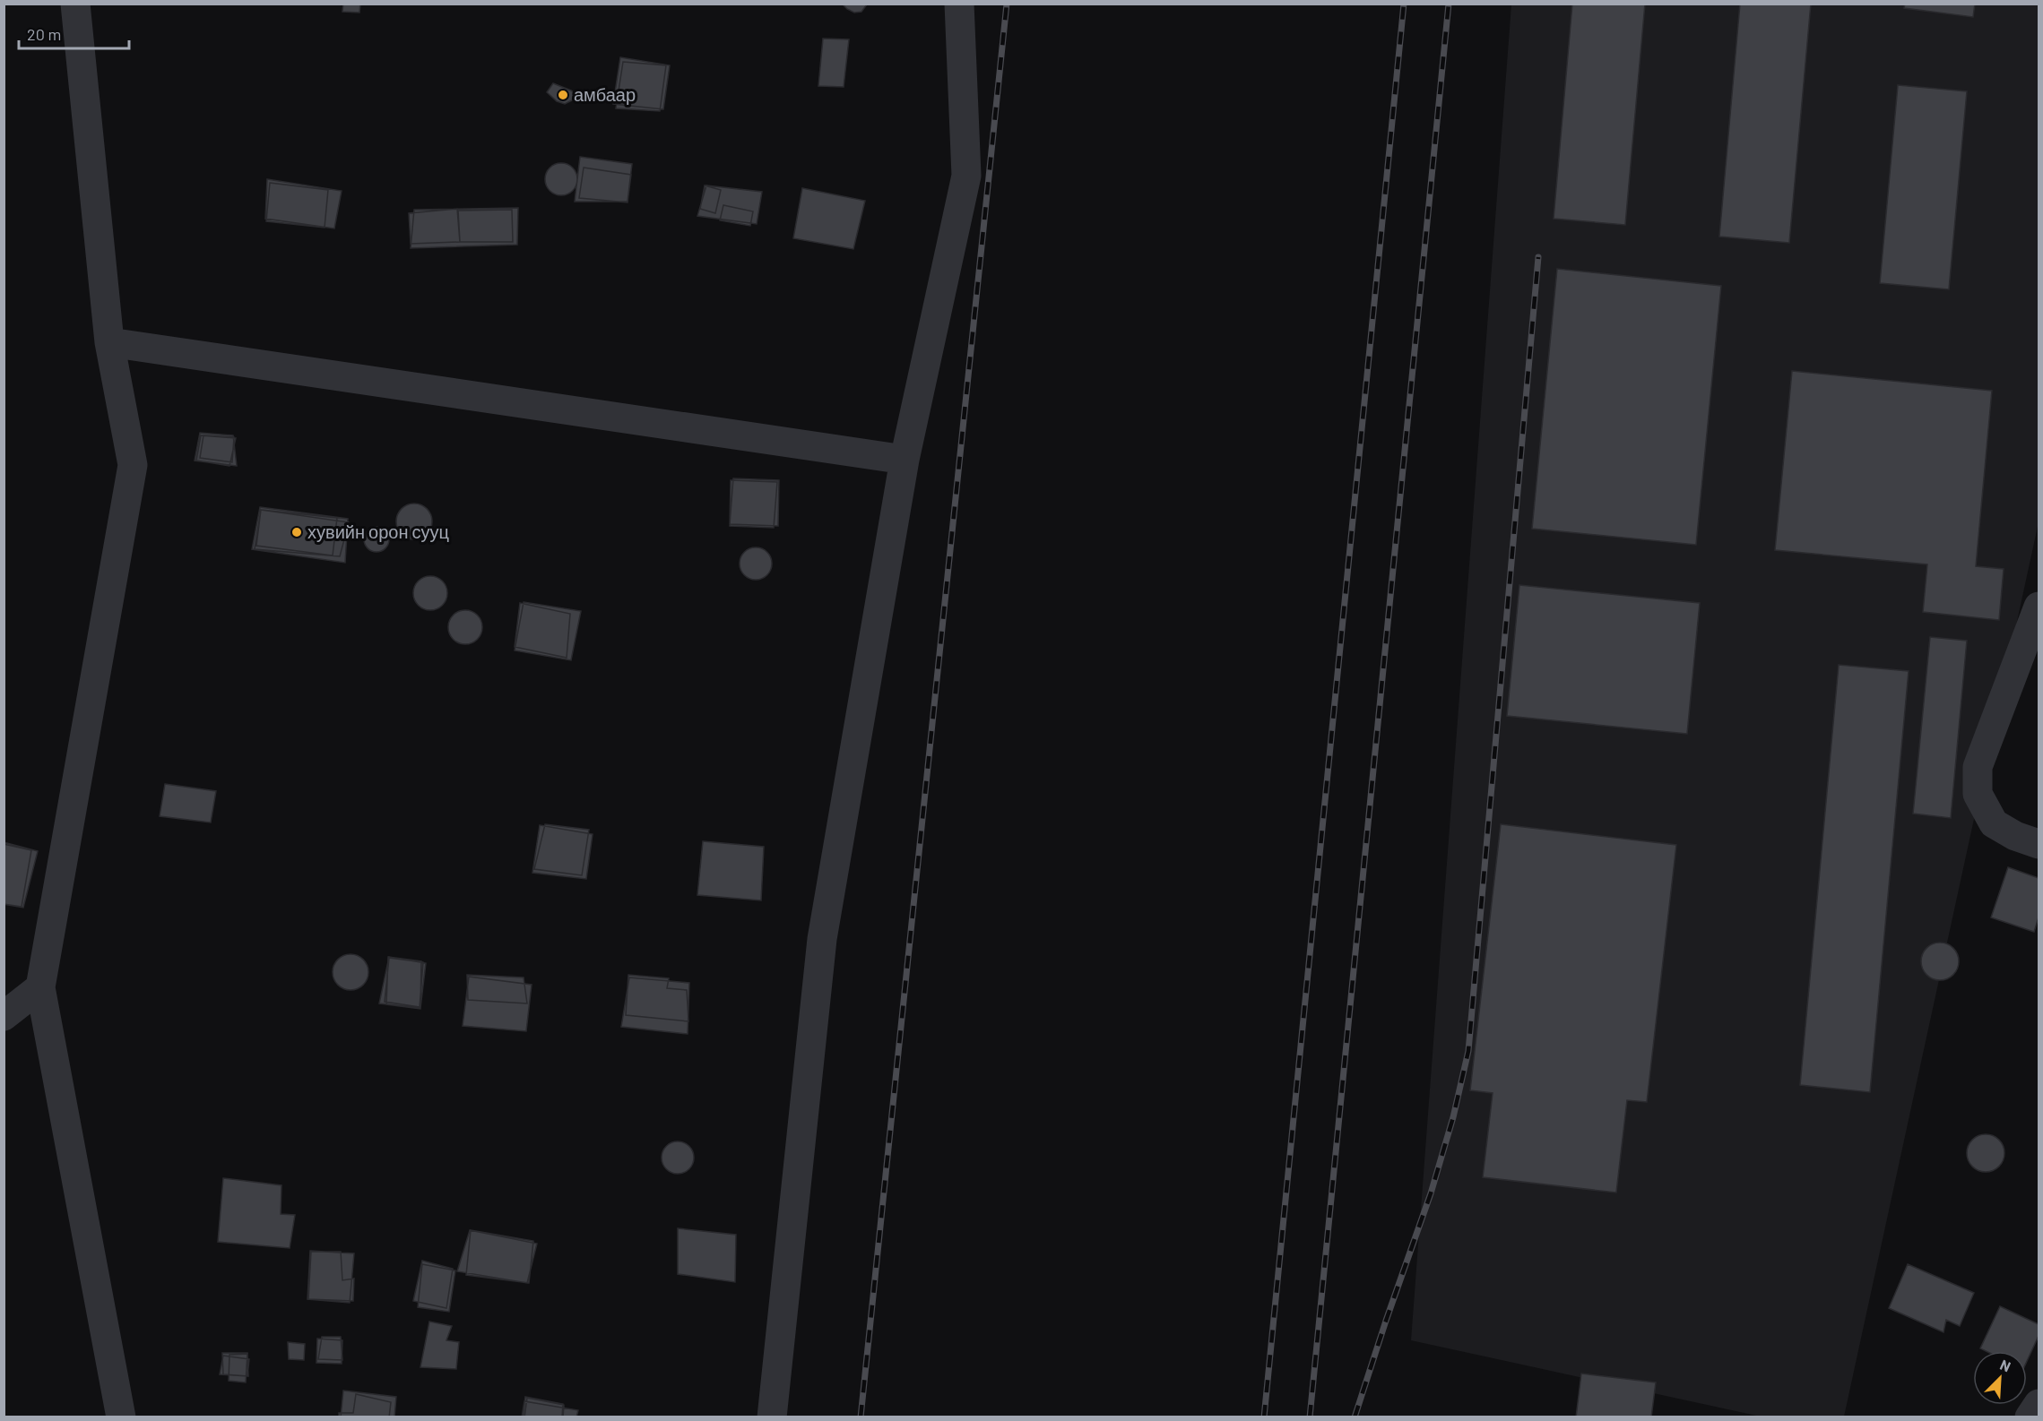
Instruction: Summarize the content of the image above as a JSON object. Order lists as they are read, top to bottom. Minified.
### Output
{"places":["амбаар","хувийн орон сууц"],"scale_bar":"20 m","north":"top right"}
